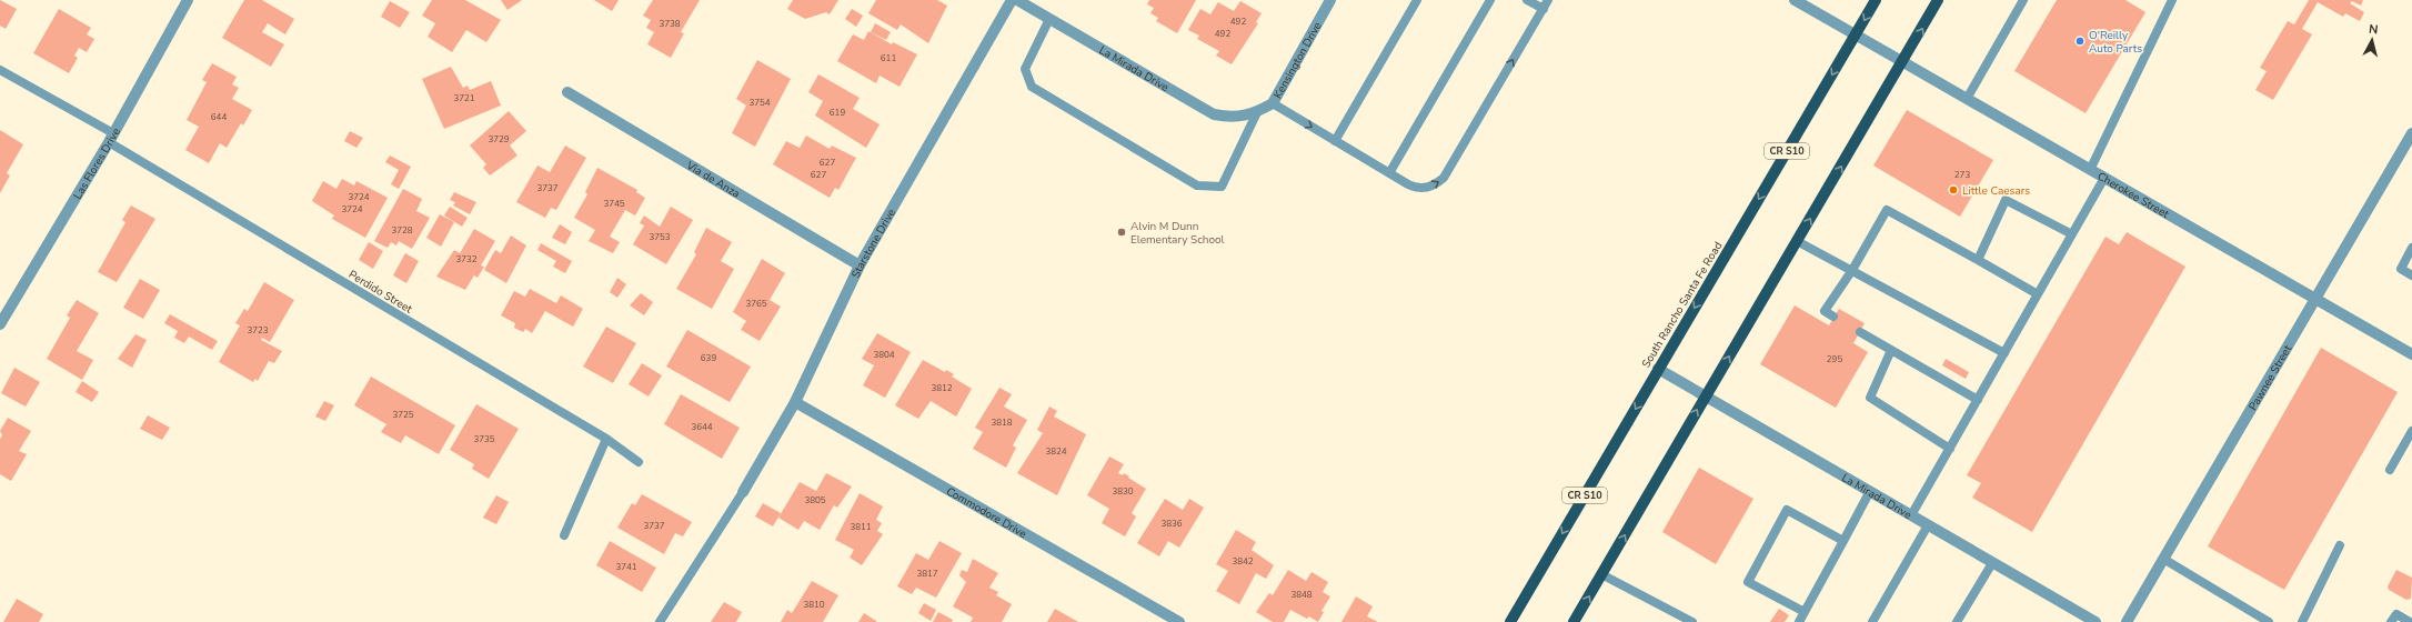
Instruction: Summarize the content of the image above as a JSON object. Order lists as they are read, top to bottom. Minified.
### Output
{"streets":{"main road":["CR S10","South Rancho Santa Fe Road"],"street":["Kensington Drive","La Mirada Drive","Las Flores Drive","Via de Anza","Cherokee Street","Starstone Drive","Pawnee Street","Commodore Drive"],"lane":["Perdido Street"]},"crossings":[["Kensington Drive","La Mirada Drive"],["La Mirada Drive","South Rancho Santa Fe Road"],["Las Flores Drive","Perdido Street"],["Via de Anza","Starstone Drive"],["Cherokee Street","South Rancho Santa Fe Road"],["Cherokee Street","Pawnee Street"],["Starstone Drive","Commodore Drive"]],"places":["O'Reilly Auto Parts","Little Caesars","Alvin M Dunn Elementary School"],"house_numbers":["492","3738","492","611","3721","3754","619","644","3729","627","627","273","3737","3724","3745","3724","3728","3753","3732","3765","3723","3804","639","295","3812","3725","3818","3644","3735","3824","3830","3805","3836","3737","3811","3842","3741","3817","3848","3810"],"north":"top"}
